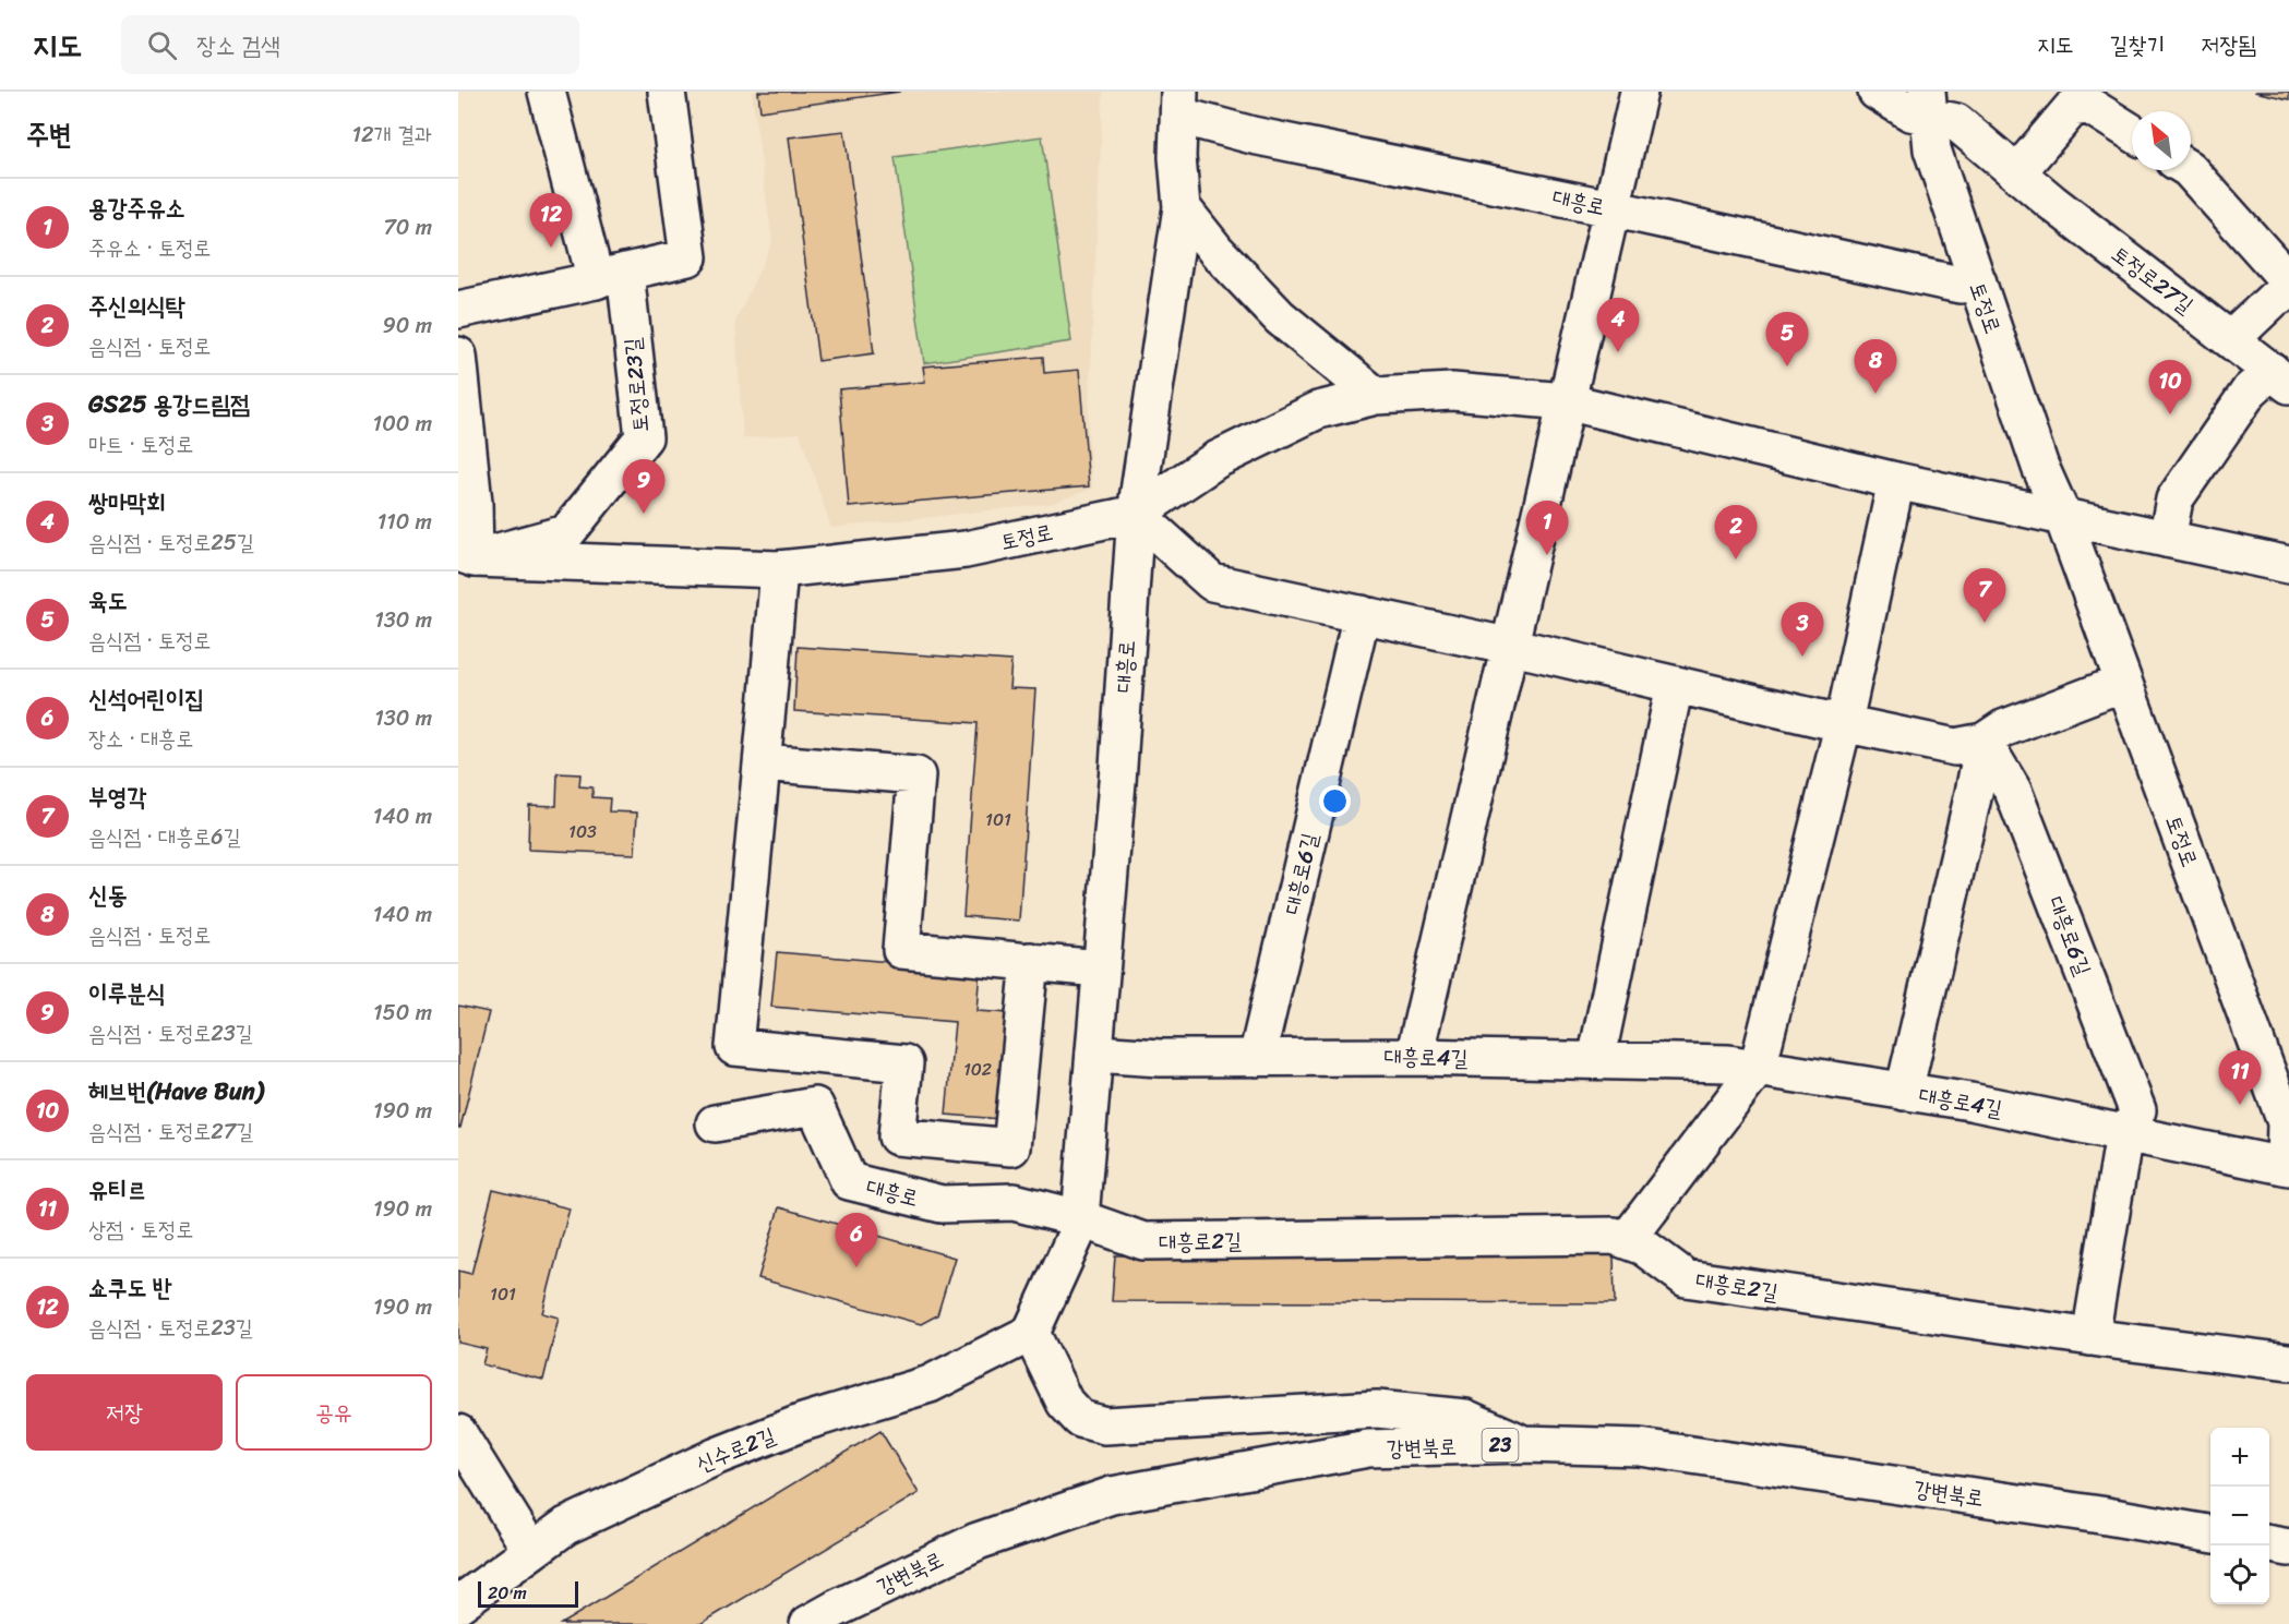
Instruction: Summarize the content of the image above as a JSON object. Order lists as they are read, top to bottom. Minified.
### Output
{"streets":{"main road":["대흥로","토정로27길","토정로","토정로23길","대흥로6길","대흥로4길","대흥로2길","23","강변북로","신수로2길"]},"crossings":[["대흥로","토정로"],["대흥로","대흥로4길"],["대흥로","대흥로2길"],["대흥로","신수로2길"],["토정로27길","토정로"],["토정로","토정로23길"],["토정로","대흥로4길"],["대흥로6길","대흥로4길"]],"house_numbers":["101","103","102","101"],"scale_bar":"20 m","north":"top left","page":{"header":"지도","search":"장소 검색","nav":["지도","길찾기","저장됨"],"heading":["주변","12개 결과"],"list":[{"mark":"1","name":"용강주유소","note":"주유소 · 토정로","value":"70 m"},{"mark":"2","name":"주신의식탁","note":"음식점 · 토정로","value":"90 m"},{"mark":"3","name":"GS25 용강드림점","note":"마트 · 토정로","value":"100 m"},{"mark":"4","name":"쌍마막회","note":"음식점 · 토정로25길","value":"110 m"},{"mark":"5","name":"육도","note":"음식점 · 토정로","value":"130 m"},{"mark":"6","name":"신석어린이집","note":"장소 · 대흥로","value":"130 m"},{"mark":"7","name":"부영각","note":"음식점 · 대흥로6길","value":"140 m"},{"mark":"8","name":"신동","note":"음식점 · 토정로","value":"140 m"},{"mark":"9","name":"이루분식","note":"음식점 · 토정로23길","value":"150 m"},{"mark":"10","name":"헤브번(Have Bun)","note":"음식점 · 토정로27길","value":"190 m"},{"mark":"11","name":"유티르","note":"상점 · 토정로","value":"190 m"},{"mark":"12","name":"쇼쿠도 반","note":"음식점 · 토정로23길","value":"190 m"}],"pins":["12","4","5","8","10","9","1","2","7","3","11","6"],"buttons":["저장","공유"],"map_buttons":["+","−"],"scale":"20 m"}}
